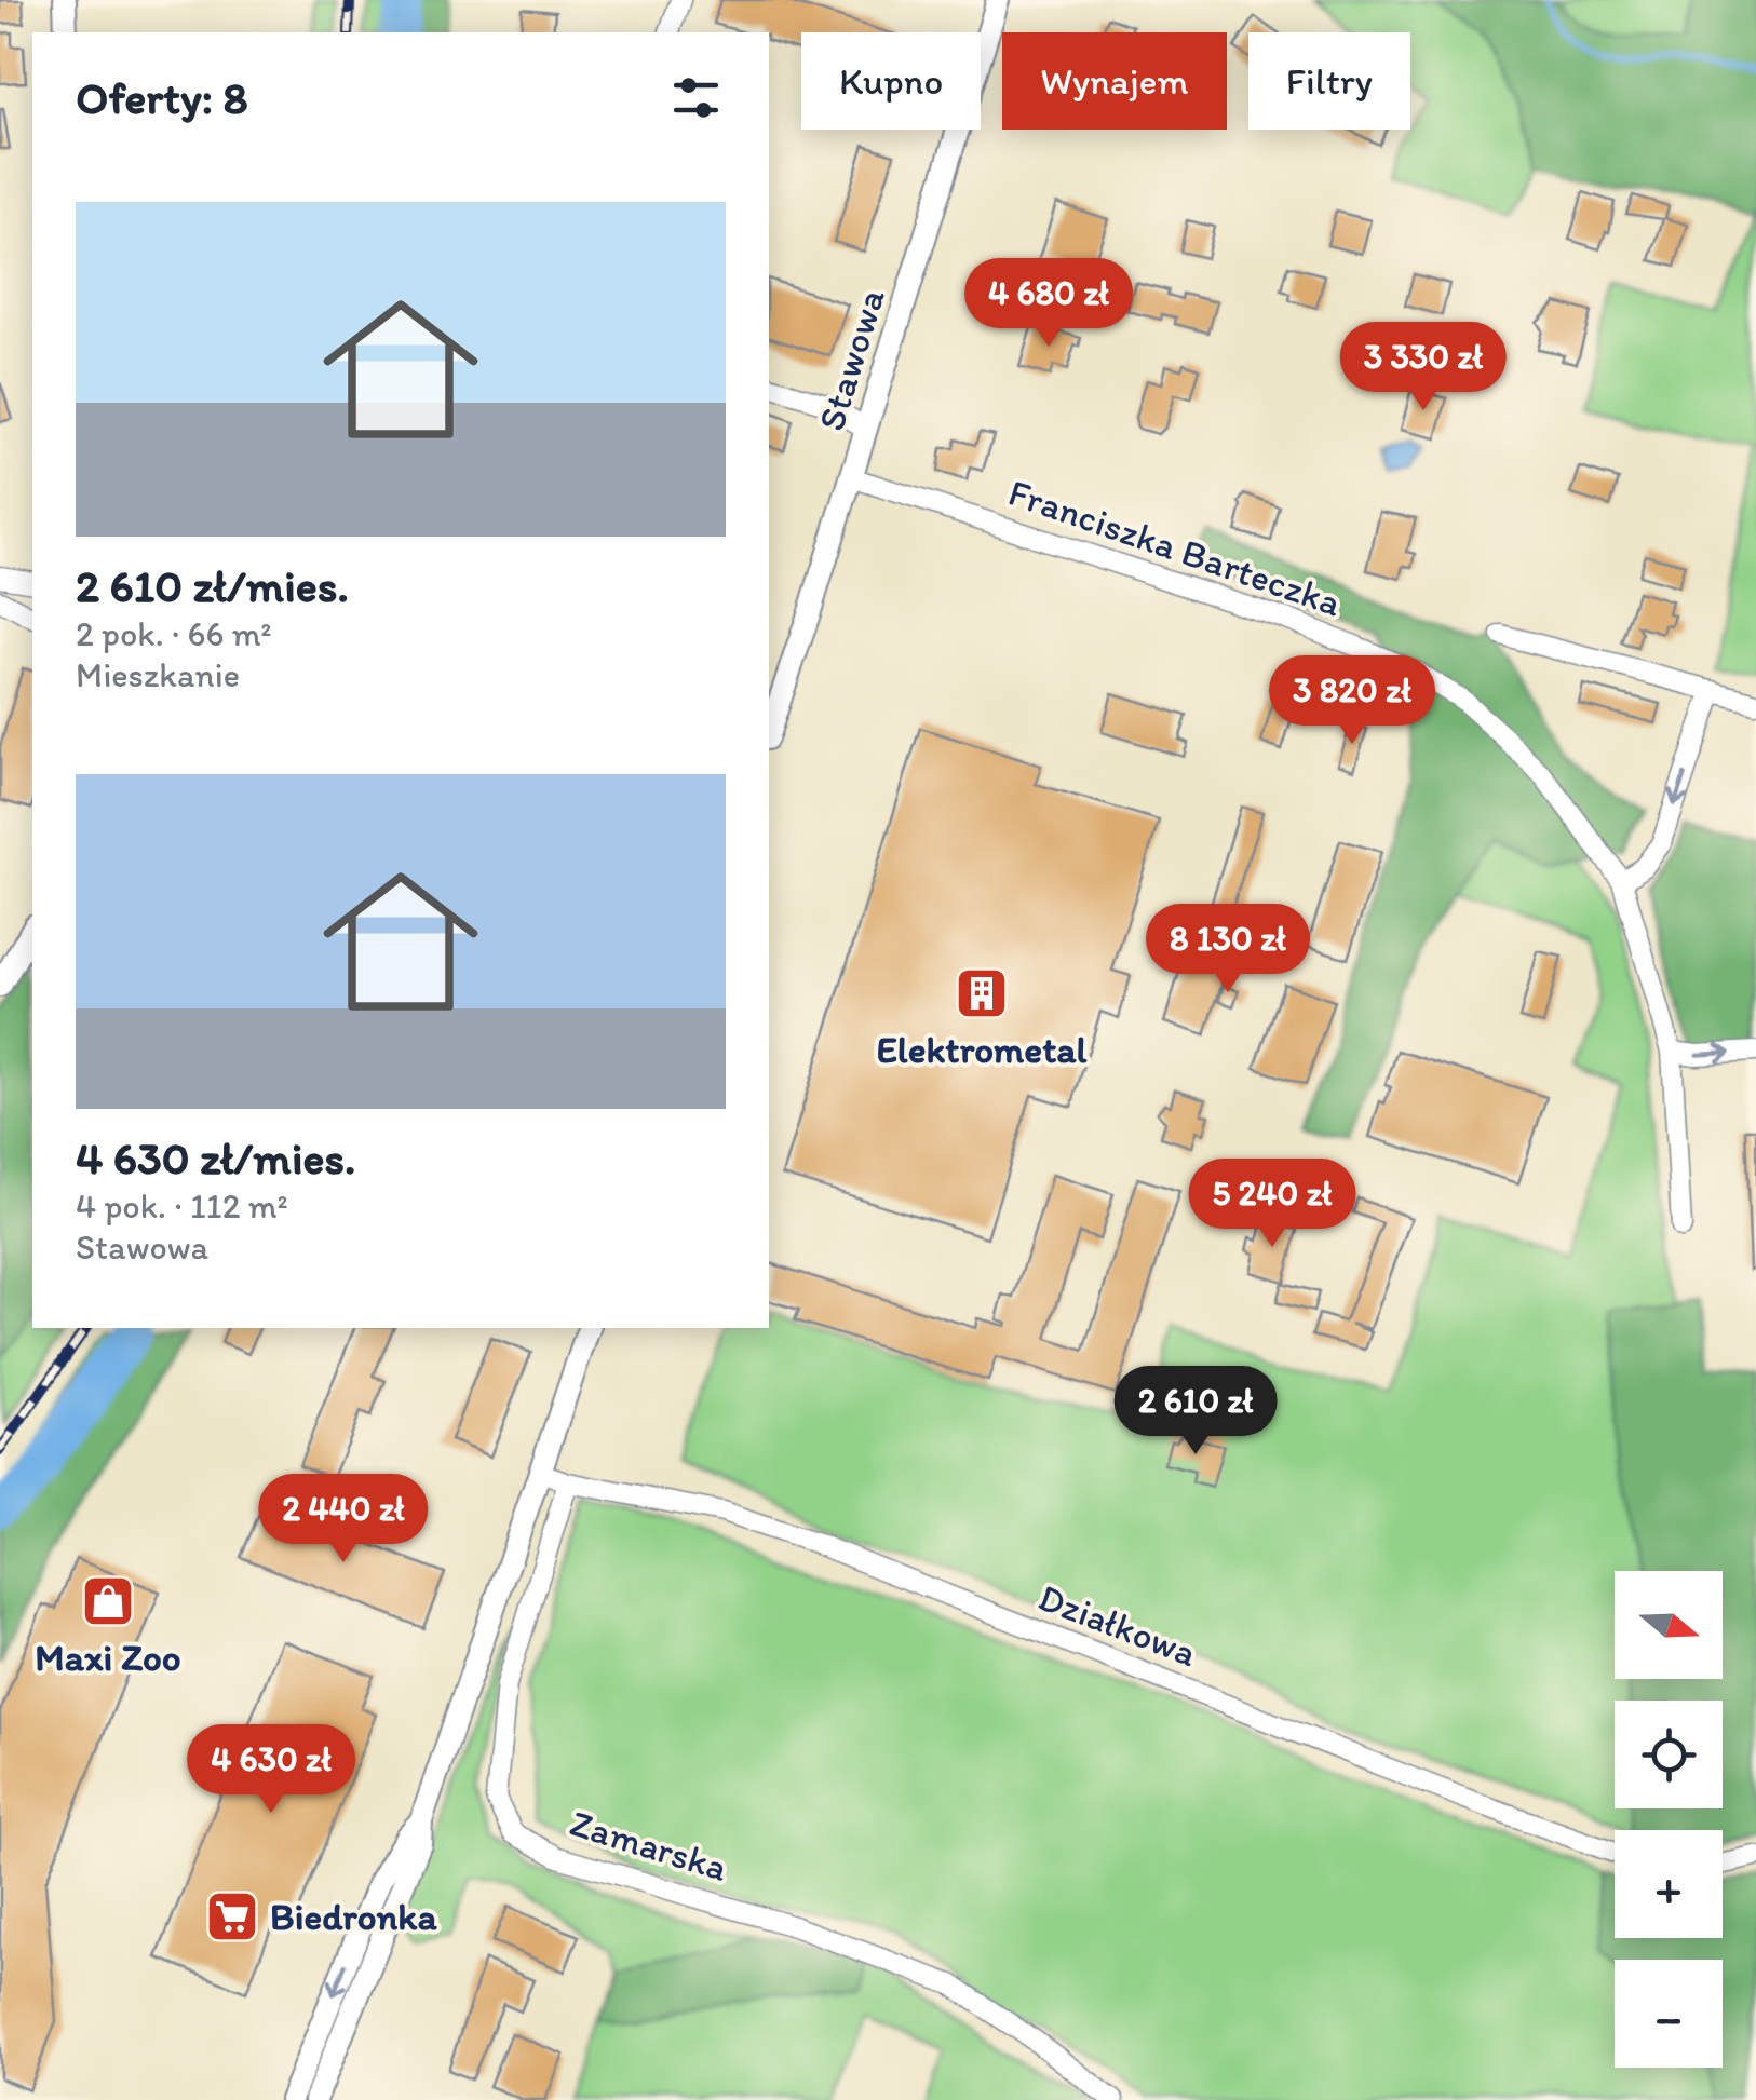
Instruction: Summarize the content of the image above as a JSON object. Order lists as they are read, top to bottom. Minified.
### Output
{"streets":{"street":["Stawowa","Franciszka Barteczka","Działkowa","Zamarska"]},"crossings":[["Stawowa","Franciszka Barteczka"],["Działkowa","Zamarska"]],"places":{"building":["Elektrometal"],"shop":["Maxi Zoo"],"supermarket":["Biedronka"]},"north":"right","page":{"chip":["Kupno","Wynajem","Filtry"],"heading":"Oferty: 8","list":[{"name":"2 610 zł/mies.","note":"2 pok. · 66 m² · Mieszkanie"},{"name":"4 630 zł/mies.","note":"4 pok. · 112 m² · Stawowa"}],"price":["4 680 zł","3 330 zł","3 820 zł","8 130 zł","5 240 zł","2 610 zł","2 440 zł","4 630 zł"],"map_buttons":["+","−"]}}
